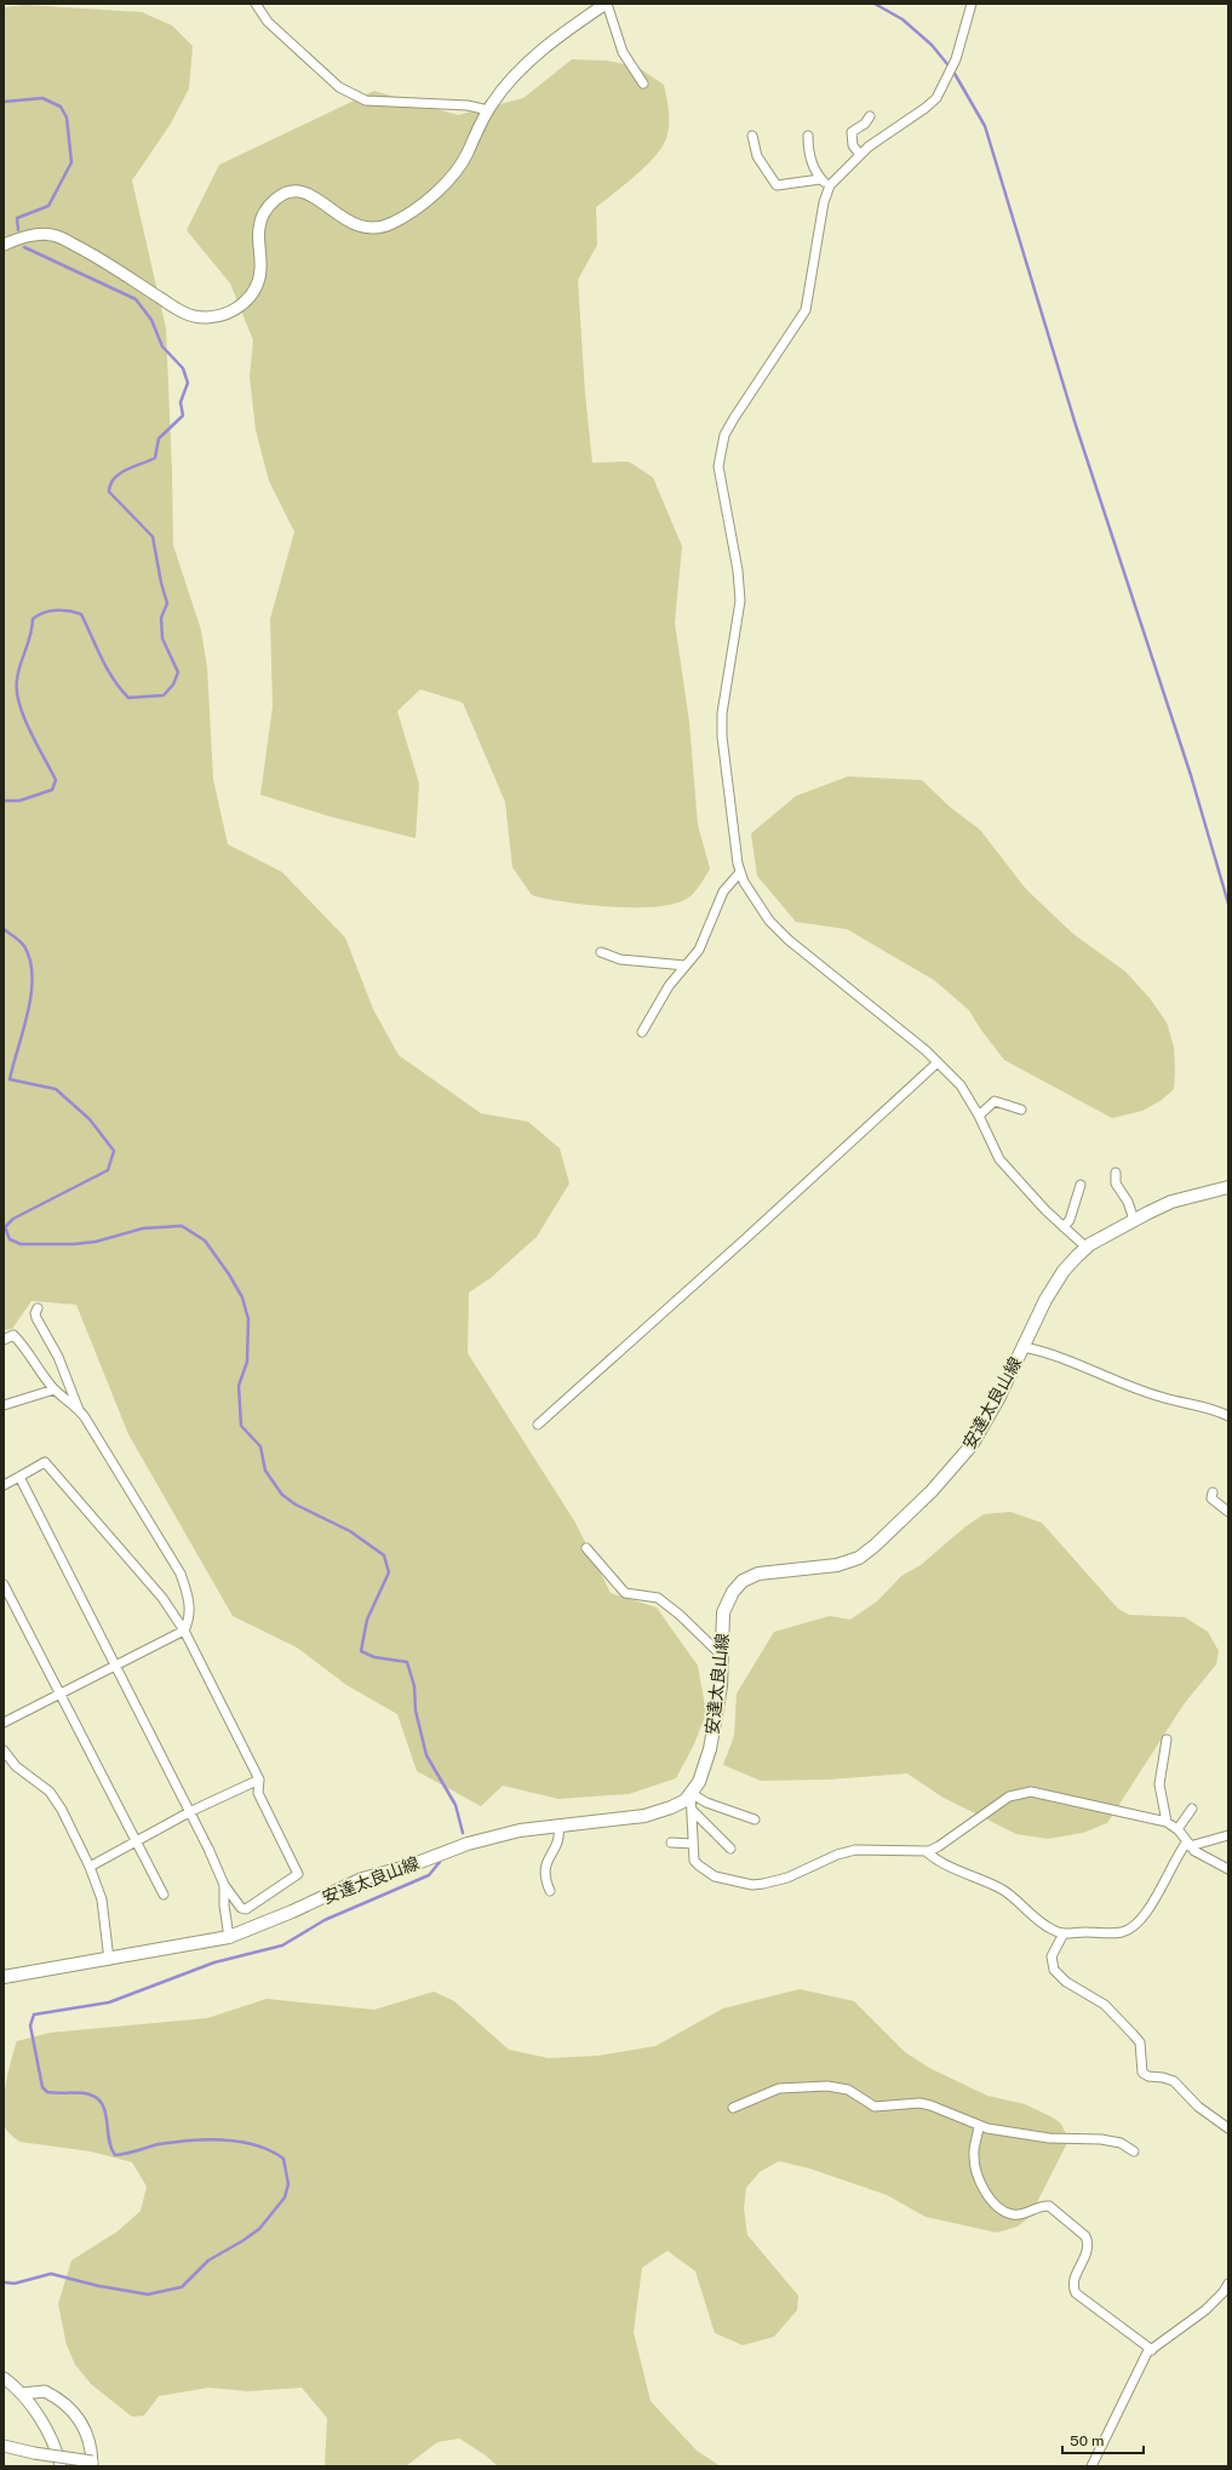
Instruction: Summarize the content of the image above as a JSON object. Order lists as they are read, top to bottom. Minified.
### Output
{"streets":{"main road":["安達太良山線"]},"scale_bar":"50 m"}
